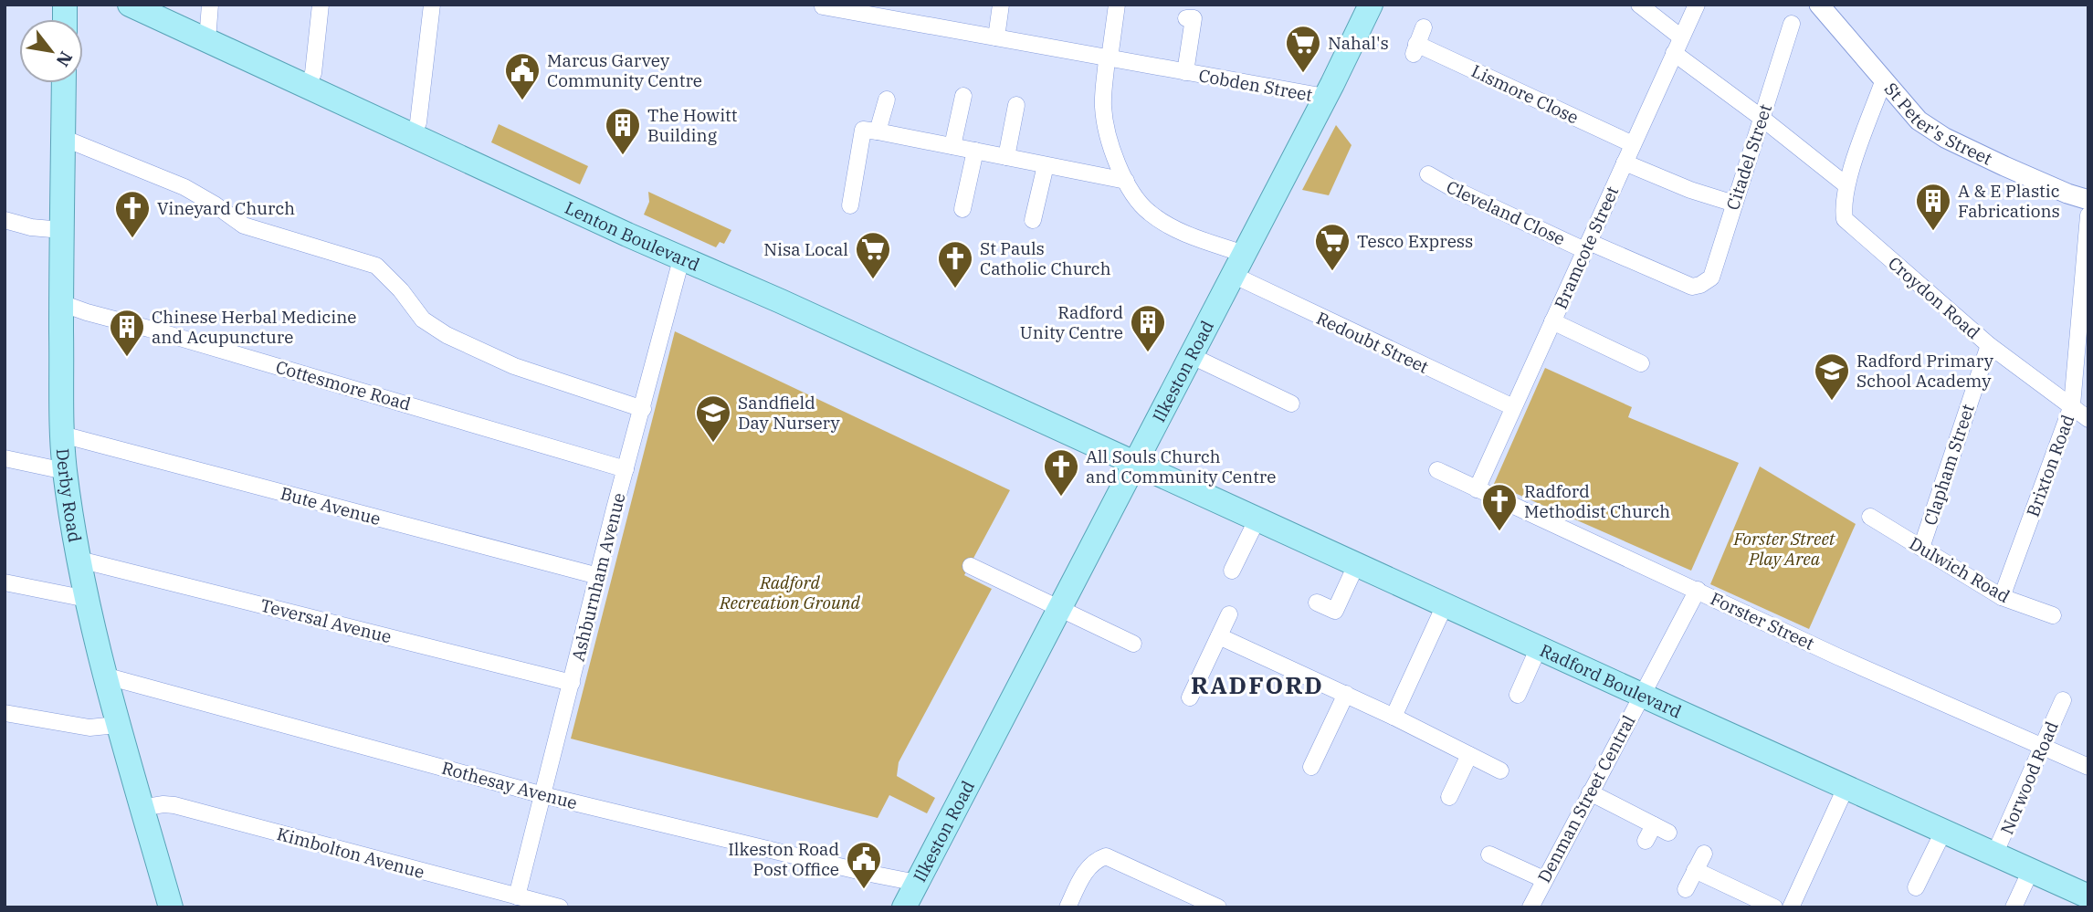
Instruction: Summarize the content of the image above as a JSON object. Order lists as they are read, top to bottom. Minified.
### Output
{"streets":{"main road":["Lenton Boulevard","Ilkeston Road","Derby Road","Radford Boulevard"],"street":["Cobden Street","Lismore Close","St Peter's Street","Citadel Street","Cleveland Close","Bramcote Street","Croydon Road","Redoubt Street","Cottesmore Road","Clapham Street","Brixton Road","Bute Avenue","Dulwich Road","Ashburnham Avenue","Teversal Avenue","Forster Street","Norwood Road","Rothesay Avenue","Denman Street Central","Kimbolton Avenue"]},"crossings":[["Cobden Street","Redoubt Street"],["Cobden Street","Ilkeston Road"],["Lismore Close","Bramcote Street"],["Citadel Street","Cleveland Close"],["Cleveland Close","Bramcote Street"],["Lenton Boulevard","Ilkeston Road"],["Lenton Boulevard","Ashburnham Avenue"],["Lenton Boulevard","Radford Boulevard"],["Bramcote Street","Redoubt Street"],["Bramcote Street","Forster Street"],["Croydon Road","Clapham Street"],["Croydon Road","Brixton Road"],["Redoubt Street","Ilkeston Road"],["Ilkeston Road","Radford Boulevard"],["Ilkeston Road","Rothesay Avenue"],["Cottesmore Road","Derby Road"],["Cottesmore Road","Ashburnham Avenue"],["Clapham Street","Dulwich Road"],["Brixton Road","Dulwich Road"],["Derby Road","Bute Avenue"],["Derby Road","Teversal Avenue"],["Derby Road","Rothesay Avenue"],["Derby Road","Kimbolton Avenue"],["Bute Avenue","Ashburnham Avenue"],["Ashburnham Avenue","Teversal Avenue"],["Ashburnham Avenue","Rothesay Avenue"],["Ashburnham Avenue","Kimbolton Avenue"],["Forster Street","Norwood Road"],["Forster Street","Denman Street Central"],["Radford Boulevard","Norwood Road"],["Radford Boulevard","Denman Street Central"]],"districts":["RADFORD"],"parks":["Forster Street Play Area","Radford Recreation Ground"],"places":{"supermarket":["Nahal's","Tesco Express","Nisa Local"],"public building":["Marcus Garvey Community Centre","Ilkeston Road Post Office"],"building":["The Howitt Building","A & E Plastic Fabrications","Radford Unity Centre","Chinese Herbal Medicine and Acupuncture"],"church":["Vineyard Church","St Pauls Catholic Church","All Souls Church and Community Centre","Radford Methodist Church"],"school or university":["Radford Primary School Academy","Sandfield Day Nursery"]},"north":"bottom right"}
